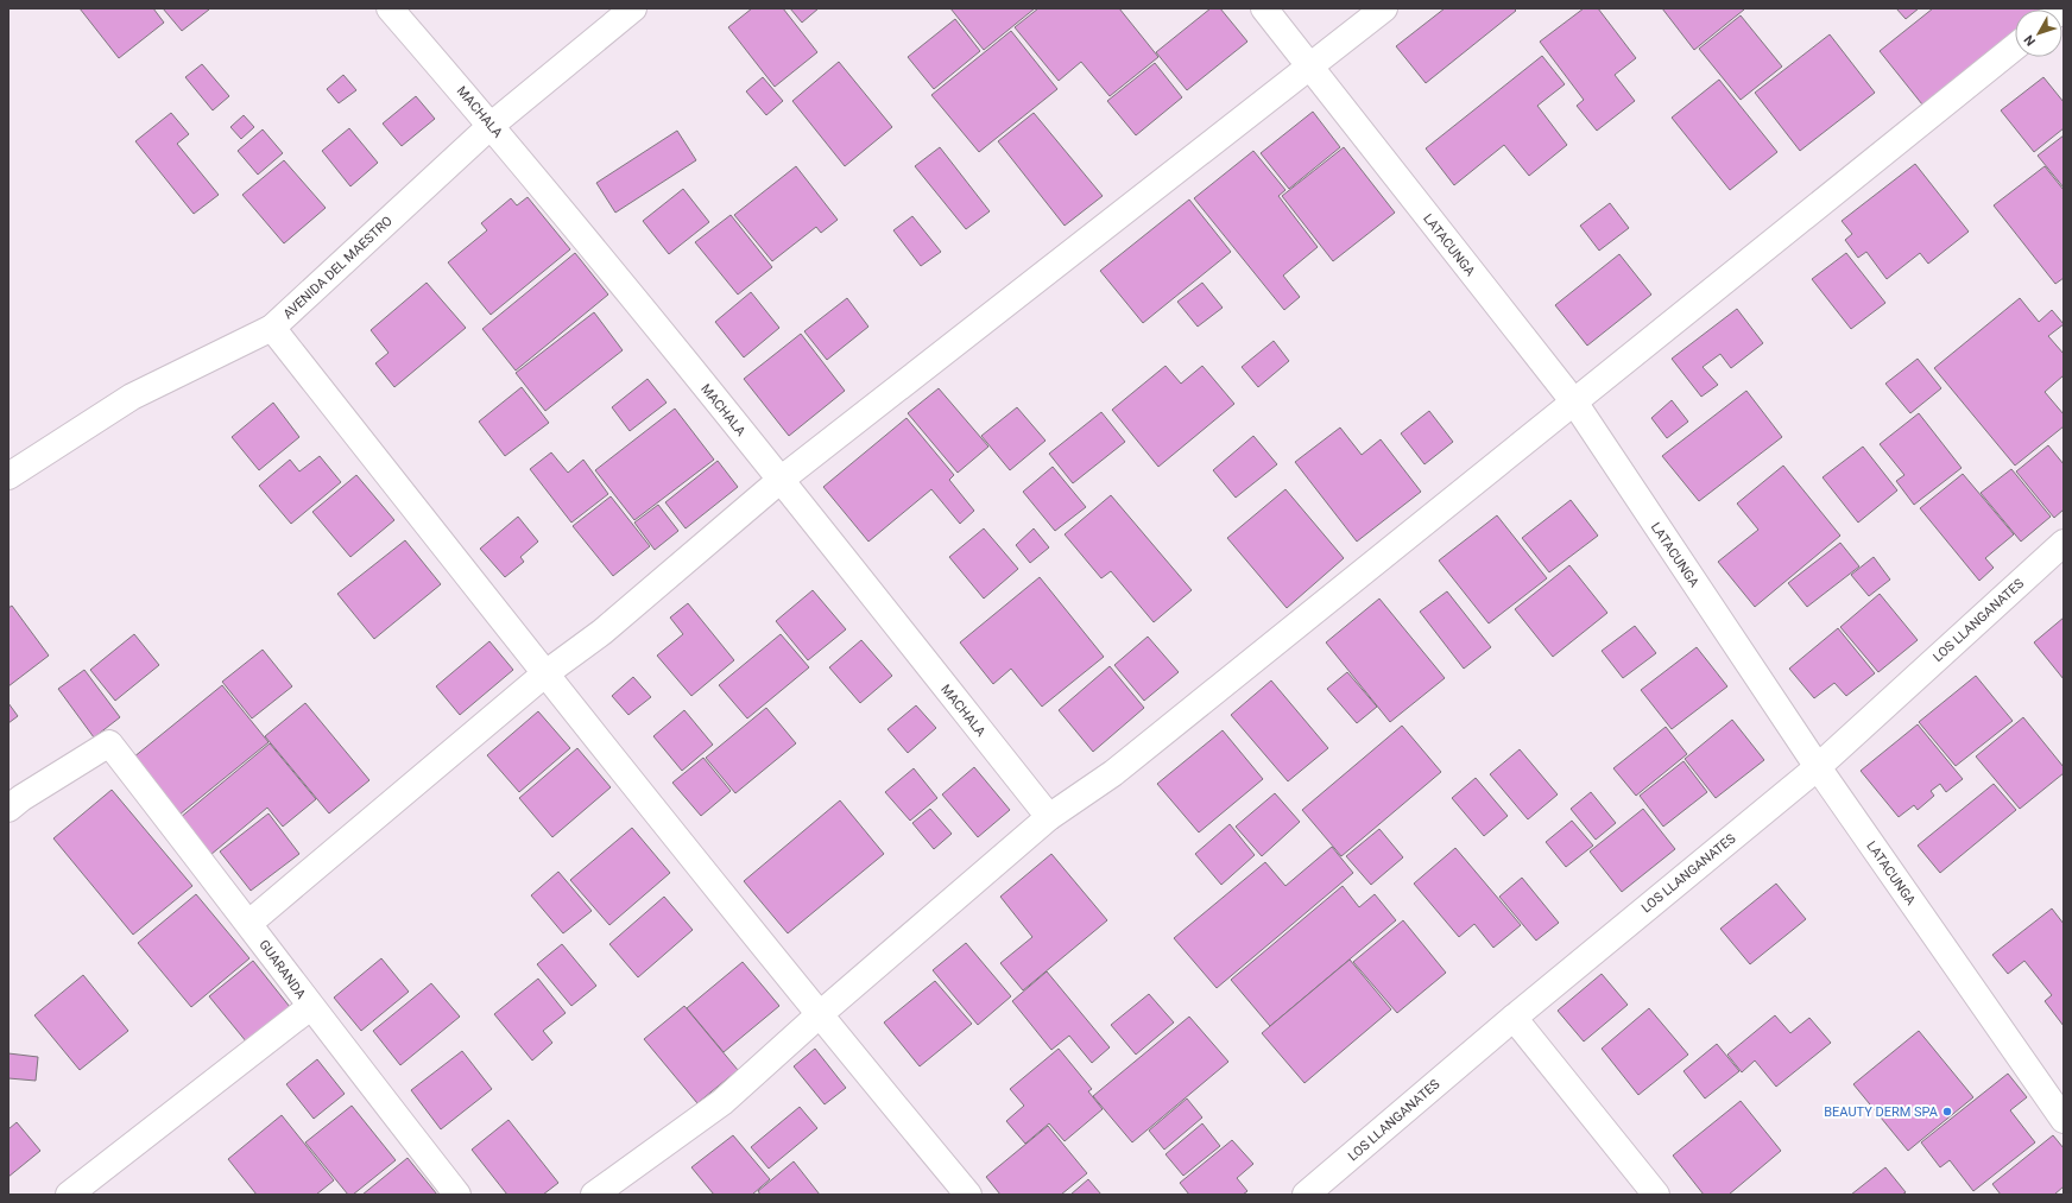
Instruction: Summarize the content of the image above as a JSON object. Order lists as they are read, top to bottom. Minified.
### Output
{"streets":{"street":["MACHALA","LATACUNGA","AVENIDA DEL MAESTRO","LOS LLANGANATES","GUARANDA"]},"crossings":[["MACHALA","AVENIDA DEL MAESTRO"],["LATACUNGA","LOS LLANGANATES"]],"places":["BEAUTY DERM SPA"],"north":"bottom left"}
